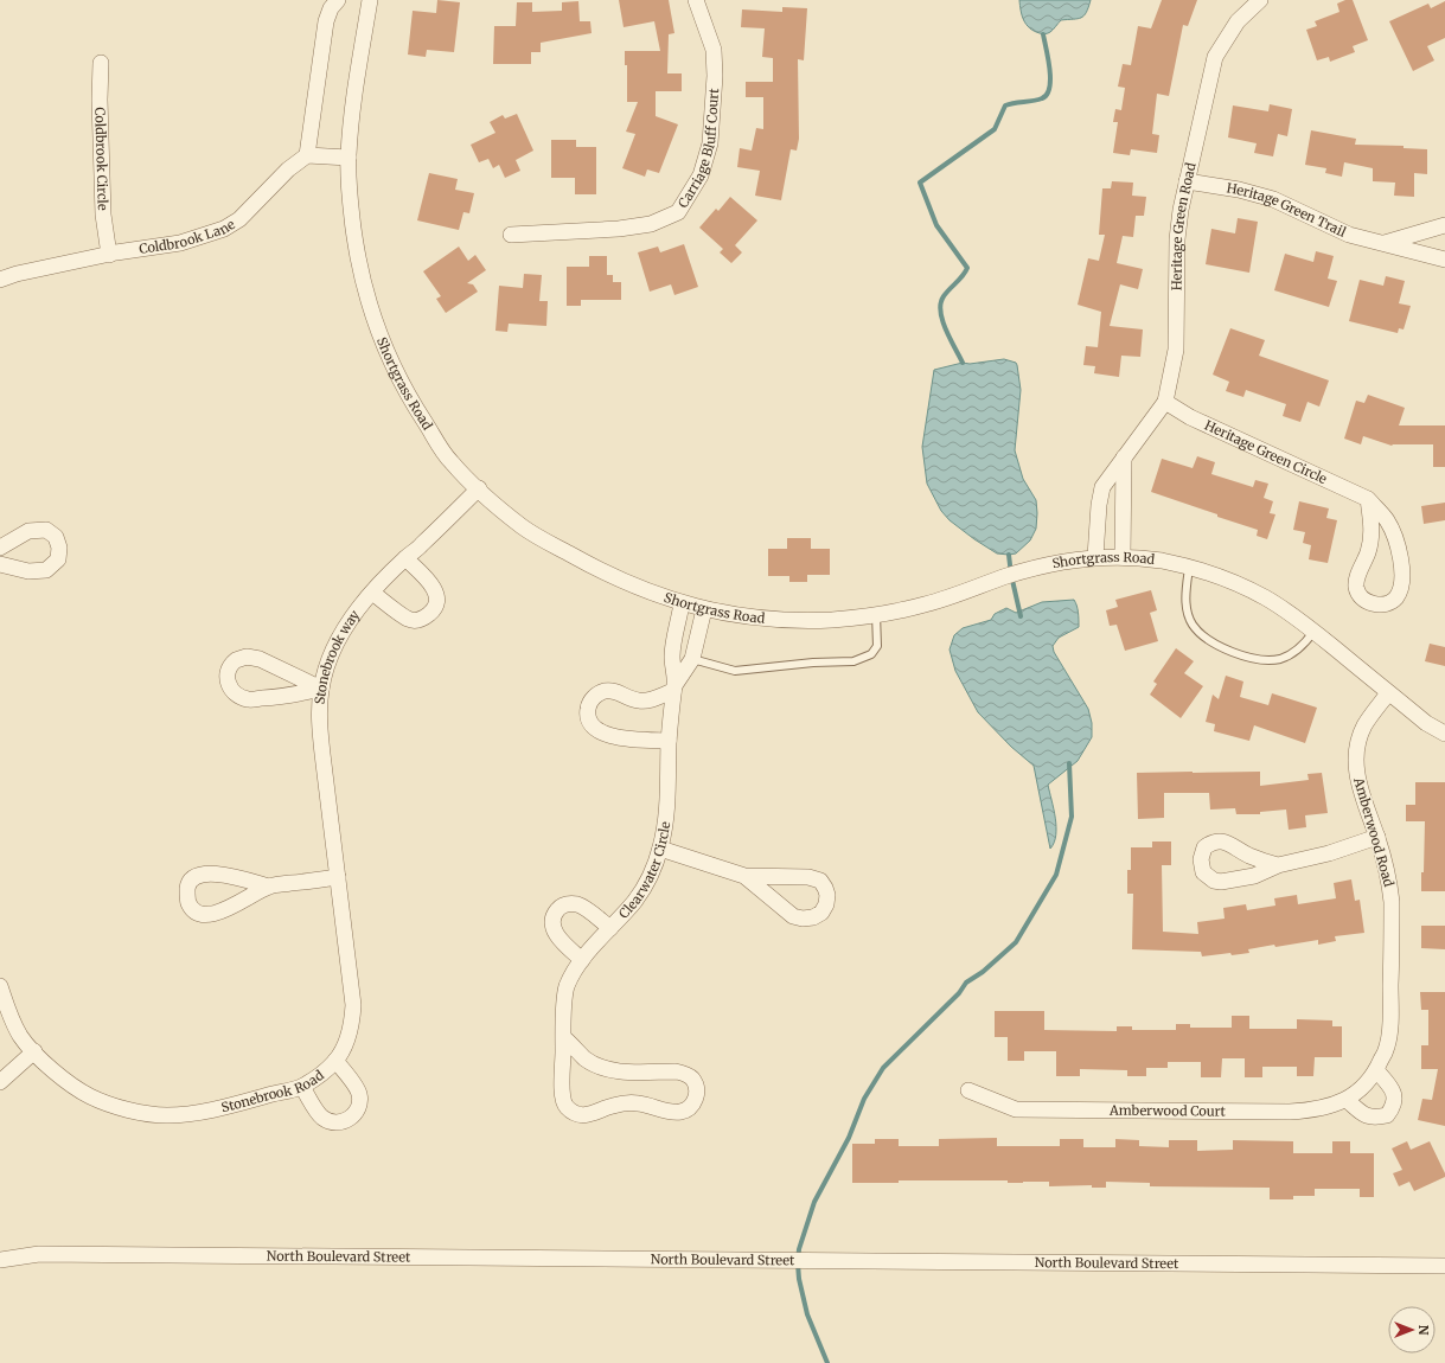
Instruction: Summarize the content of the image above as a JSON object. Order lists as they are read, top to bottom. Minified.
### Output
{"streets":{"street":["Carriage Bluff Court","Coldbrook Circle","Heritage Green Trail","Heritage Green Road","Coldbrook Lane","Shortgrass Road","Heritage Green Circle","Stonebrook way","Amberwood Road","Clearwater Circle","Stonebrook Road","Amberwood Court","North Boulevard Street"]},"crossings":[["Coldbrook Circle","Coldbrook Lane"],["Heritage Green Trail","Heritage Green Road"],["Heritage Green Road","Shortgrass Road"],["Heritage Green Road","Heritage Green Circle"],["Shortgrass Road","Stonebrook way"],["Shortgrass Road","Amberwood Road"],["Shortgrass Road","Clearwater Circle"],["Stonebrook way","Stonebrook Road"],["Amberwood Road","Amberwood Court"]],"north":"right"}
